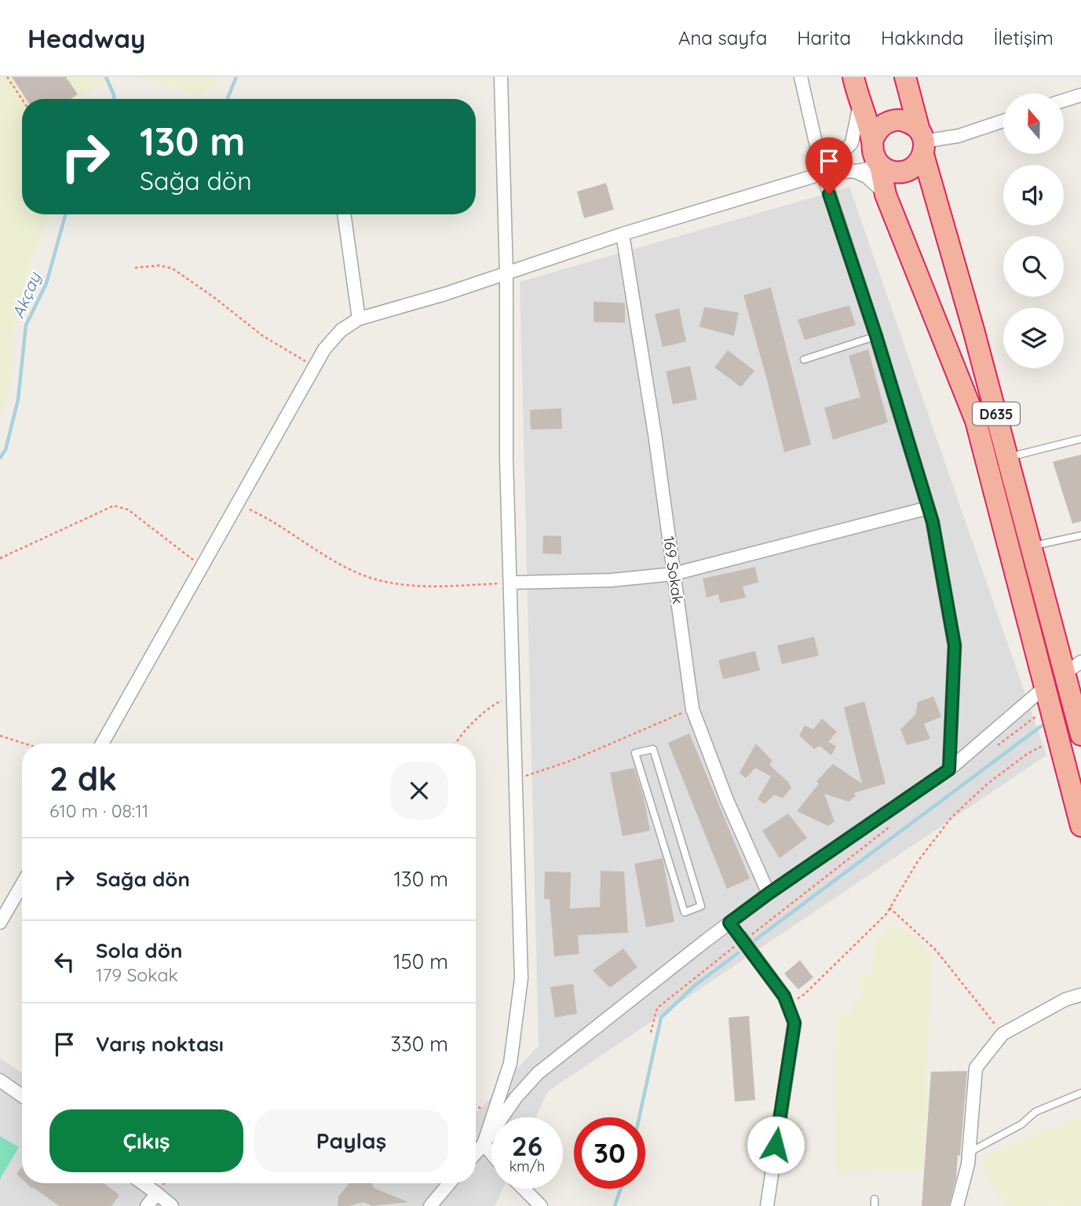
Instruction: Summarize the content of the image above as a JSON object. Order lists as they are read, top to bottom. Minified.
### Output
{"streets":{"highway":["D635"],"street":["169 Sokak"]},"water":["Akçay"],"north":"top","page":{"header":"Headway","nav":["Ana sayfa","Harita","Hakkında","İletişim"],"turn":["130 m","Sağa dön"],"heading":["2 dk","610 m · 08:11"],"list":[{"name":"Sağa dön","value":"130 m"},{"name":"Sola dön","note":"179 Sokak","value":"150 m"},{"name":"Varış noktası","value":"330 m"}],"buttons":["Çıkış","Paylaş"],"speed":"26 km/h","limit":"30"}}
